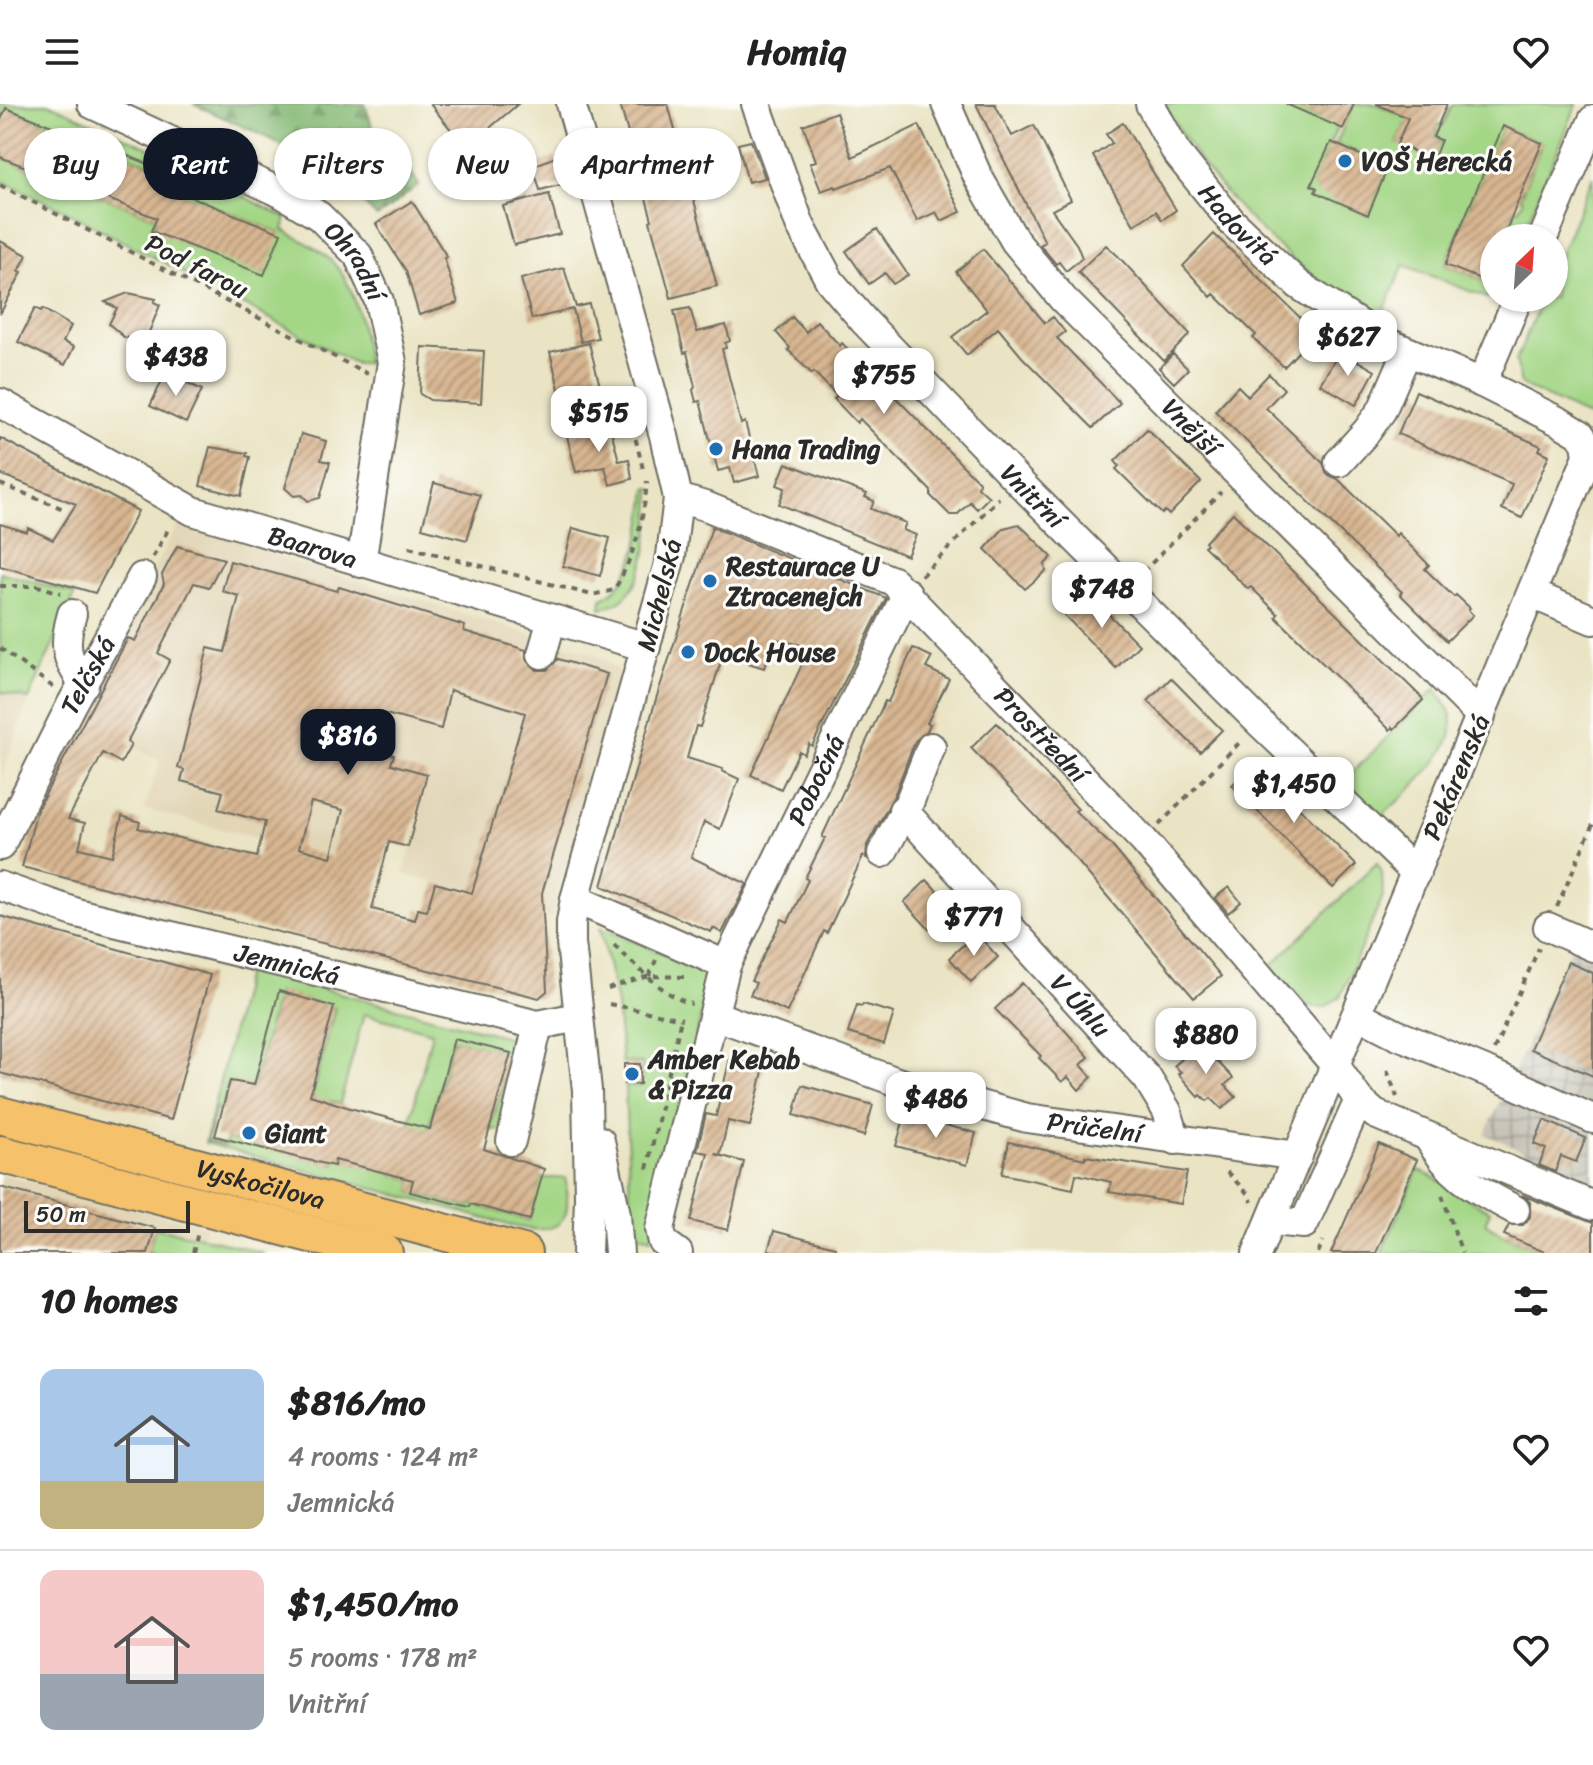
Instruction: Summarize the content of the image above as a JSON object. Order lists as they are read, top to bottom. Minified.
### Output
{"streets":{"main road":["Vyskočilova"],"street":["Hadovitá","Ohradní","Vnější","Vnitřní","Baarova","Michelská","Telčská","Prostřední","Pekárenská","Pobočná","Jemnická","V Úhlu","Průčelní"],"path":["Pod farou"]},"crossings":[["Hadovitá","Pekárenská"],["Ohradní","Baarova"],["Vnější","Pekárenská"],["Vnitřní","Pekárenská"],["Baarova","Michelská"],["Michelská","Prostřední"],["Michelská","Jemnická"],["Prostřední","Pekárenská"],["Prostřední","Pobočná"],["Pekárenská","Průčelní"],["Pobočná","Průčelní"],["V Úhlu","Průčelní"]],"places":["VOŠ Herecká","Hana Trading","Restaurace U Ztracenejch","Dock House","Amber Kebab & Pizza","Giant"],"scale_bar":"50 m","north":"top right","page":{"header":"Homiq","chip":["Buy","Rent","Filters","New","Apartment"],"price":["$627","$438","$755","$515","$748","$816","$1,450","$771","$880","$486"],"scale":"50 m","heading":"10 homes","list":[{"name":"$816/mo","note":"4 rooms · 124 m² · Jemnická"},{"name":"$1,450/mo","note":"5 rooms · 178 m² · Vnitřní"}]}}
